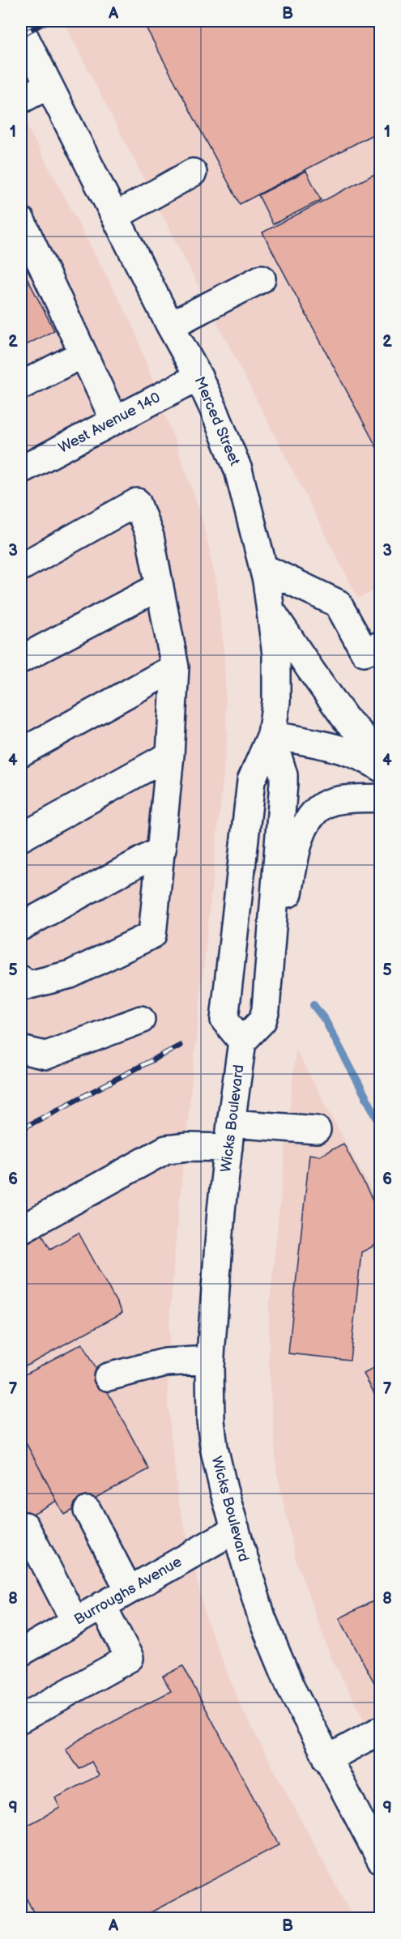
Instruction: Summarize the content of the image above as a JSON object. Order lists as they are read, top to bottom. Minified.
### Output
{"streets":{"street":["Merced Street","West Avenue 140","Wicks Boulevard","Burroughs Avenue"]},"crossings":[["Merced Street","West Avenue 140"],["Wicks Boulevard","Burroughs Avenue"]],"grid":{"columns":["A","B"],"rows":["1","2","3","4","5","6","7","8","9"]}}
